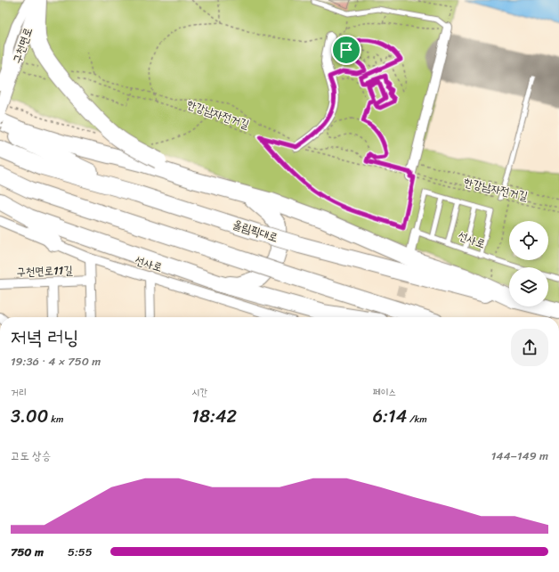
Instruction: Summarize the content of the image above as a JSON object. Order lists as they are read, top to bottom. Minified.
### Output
{"streets":{"highway":["올림픽대로"],"main road":["구천면로"],"street":["선사로","구천면로11길"],"path":["한강남자전거길"]},"page":{"heading":["저녁 러닝","19:36 · 4 × 750 m"],"stats":[["거리","3.00 km"],["시간","18:42"],["페이스","6:14 /km"]],"chart":["고도 상승","144–149 m"],"list":[{"name":"750 m","note":"5:55"}]}}
